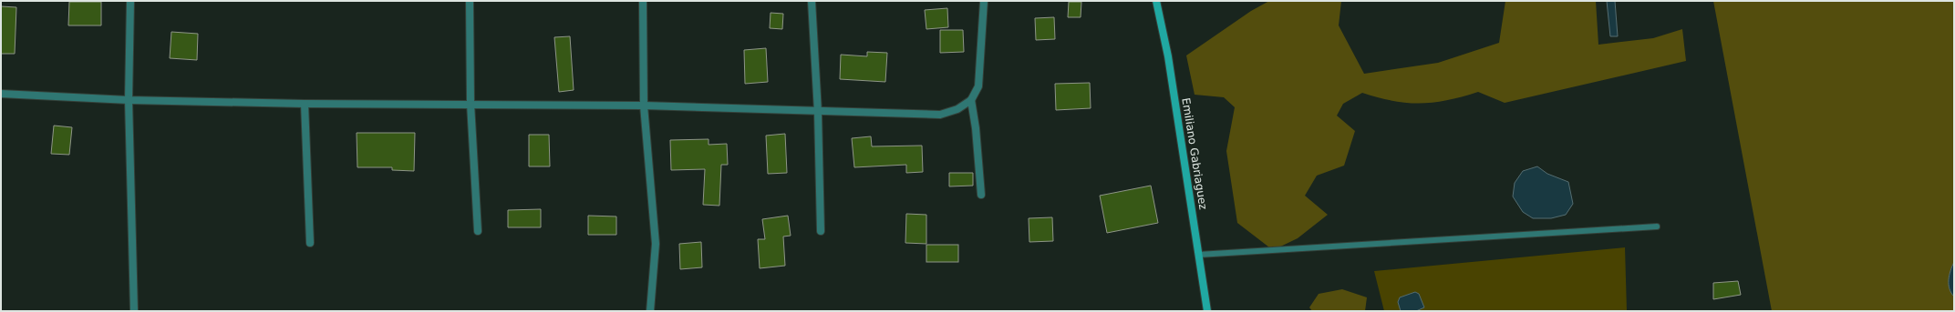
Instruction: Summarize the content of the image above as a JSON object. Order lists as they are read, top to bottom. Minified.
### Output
{"streets":{"main road":["Emiliano Gabriaguez"]}}
